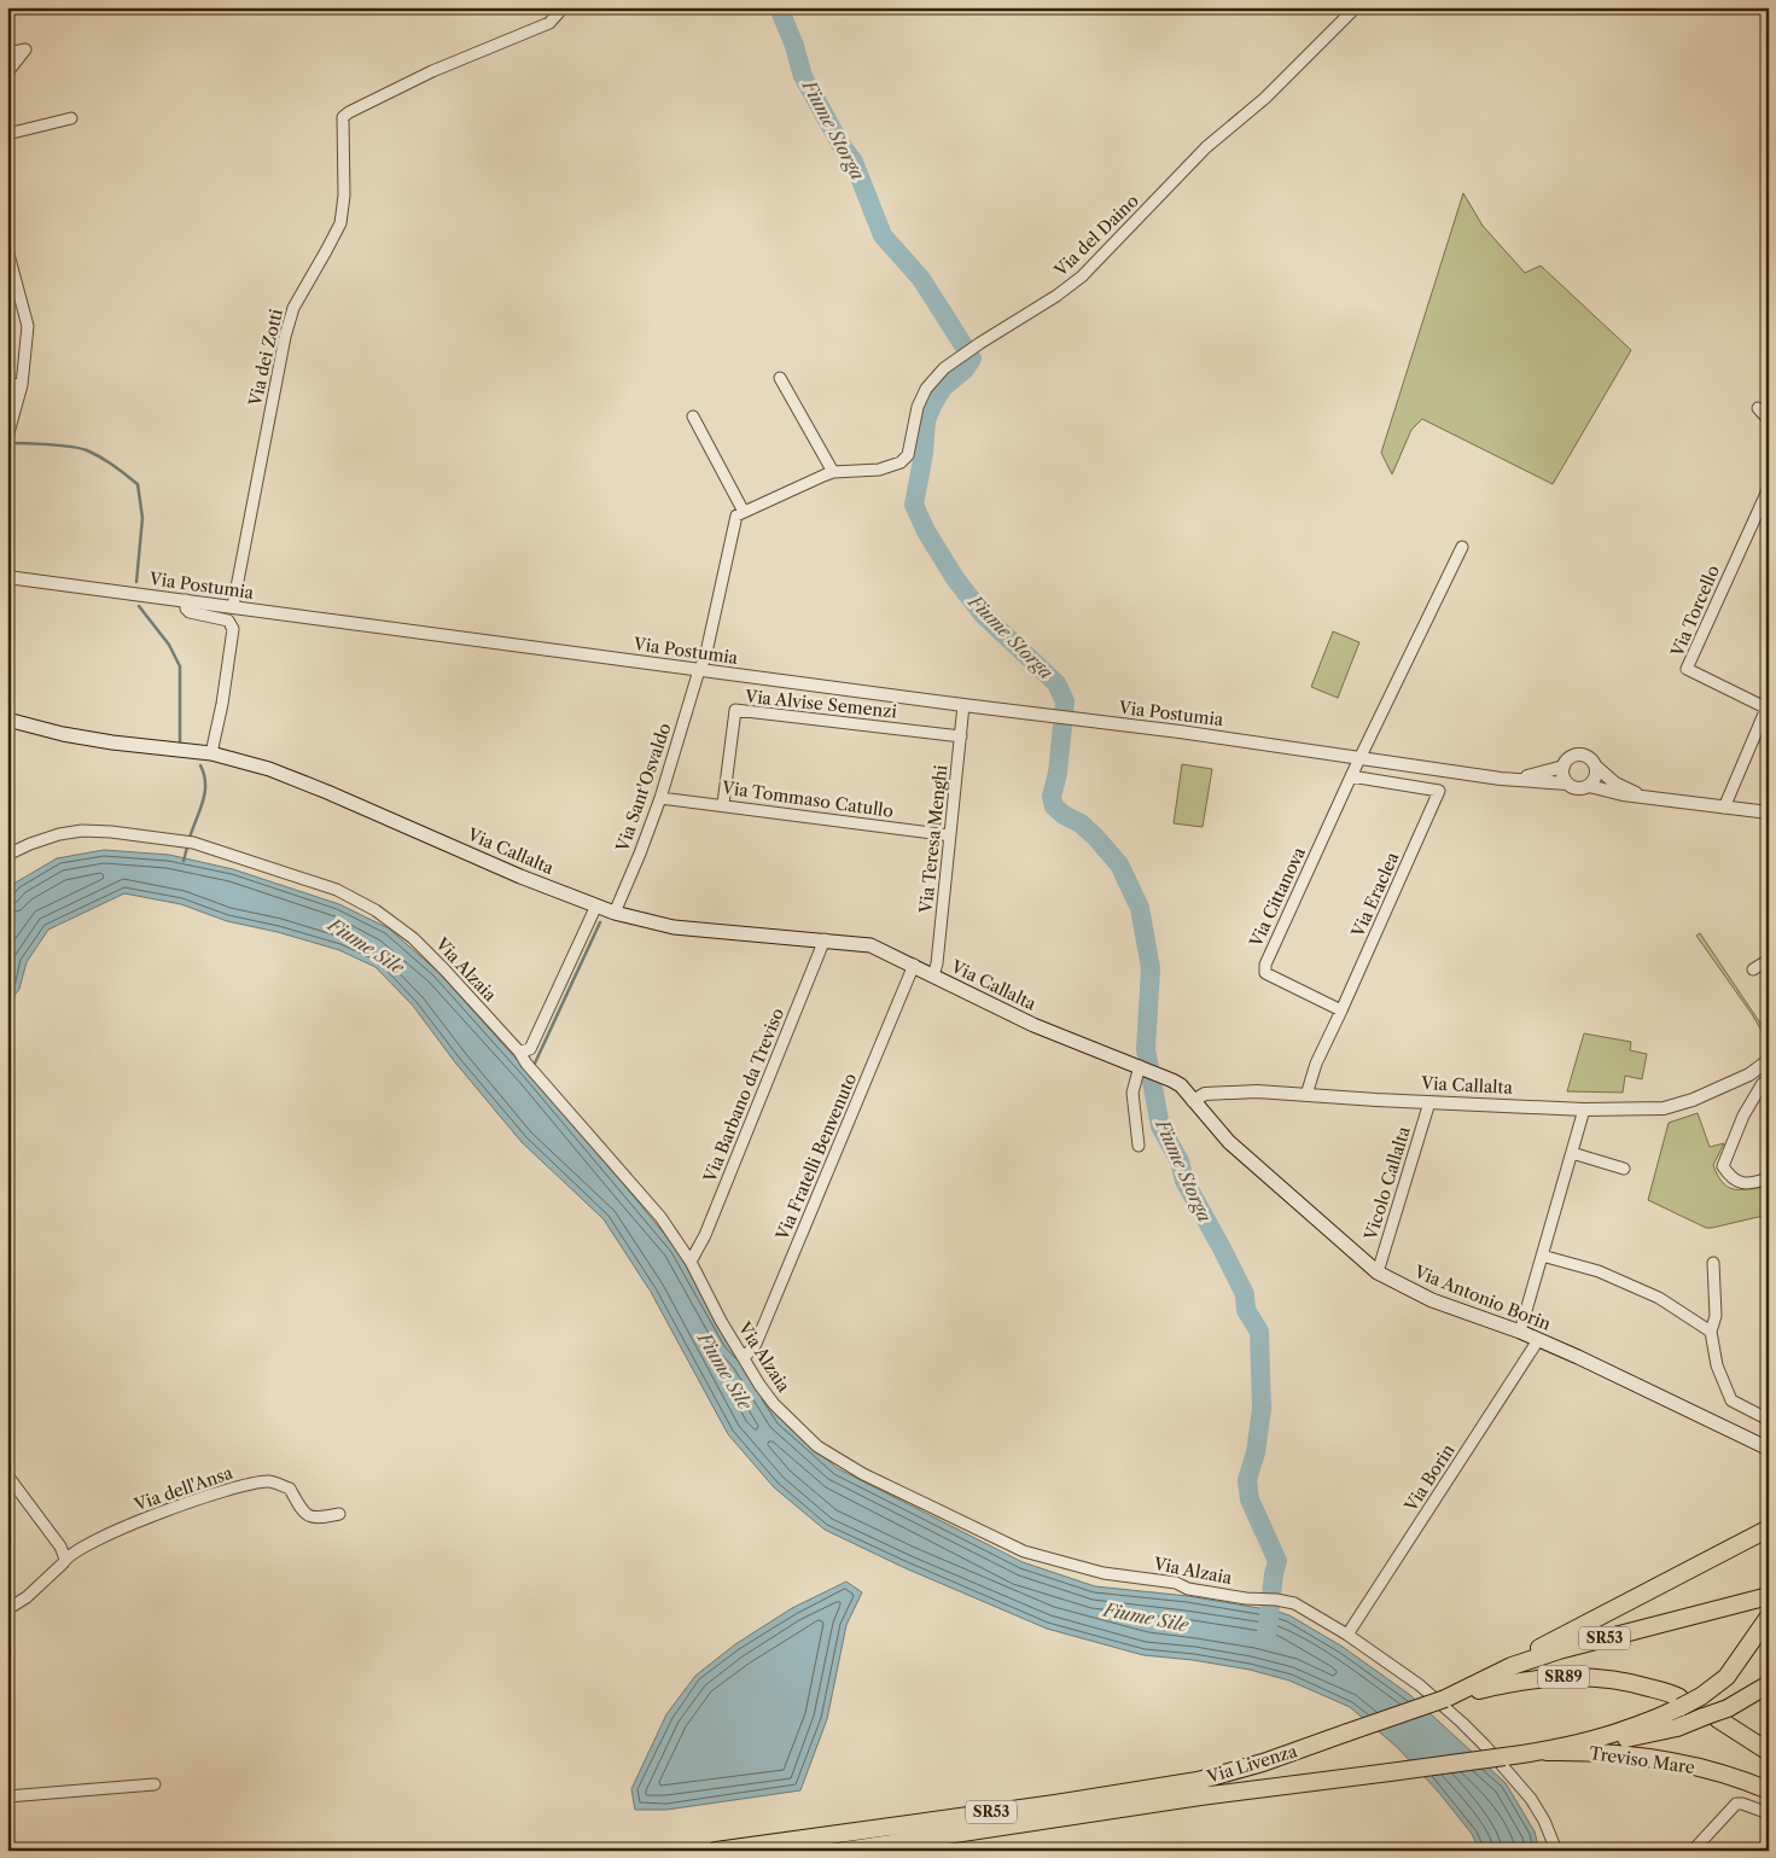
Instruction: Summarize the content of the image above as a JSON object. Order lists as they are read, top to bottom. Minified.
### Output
{"streets":{"highway":["SR53","SR89","Treviso Mare","Via Livenza"],"main road":["Via Callalta","Via Antonio Borin"],"street":["Via del Daino","Via dei Zotti","Via Postumia","Via Torcello","Via Alvise Semenzi","Via Sant'Osvaldo","Via Tommaso Catullo","Via Teresa Menghi","Via Eraclea","Via Cittanova","Via Alzaia","Via Barbano da Treviso","Via Fratelli Benvenuto","Vicolo Callalta","Via Borin","Via dell'Ansa"]},"crossings":[["Via del Daino","Via Postumia"],["Via del Daino","Via Sant'Osvaldo"],["Via dei Zotti","Via Postumia"],["Via Postumia","Via Torcello"],["Via Postumia","Via Sant'Osvaldo"],["Via Postumia","Via Teresa Menghi"],["Via Postumia","Via Cittanova"],["Via Alvise Semenzi","Via Tommaso Catullo"],["Via Alvise Semenzi","Via Teresa Menghi"],["Via Sant'Osvaldo","Via Tommaso Catullo"],["Via Sant'Osvaldo","Via Callalta"],["Via Tommaso Catullo","Via Teresa Menghi"],["Via Teresa Menghi","Via Callalta"],["Via Callalta","Via Eraclea"],["Via Callalta","Via Barbano da Treviso"],["Via Callalta","Via Fratelli Benvenuto"],["Via Callalta","Vicolo Callalta"],["Via Callalta","Via Antonio Borin"],["Via Eraclea","Via Cittanova"],["Via Alzaia","Via Barbano da Treviso"],["Via Alzaia","Via Fratelli Benvenuto"],["Via Alzaia","Via Borin"],["Vicolo Callalta","Via Antonio Borin"],["Via Antonio Borin","Via Borin"],["SR89","Via Livenza"],["Treviso Mare","Via Livenza"]],"water":["Fiume Storga","Fiume Sile"]}
